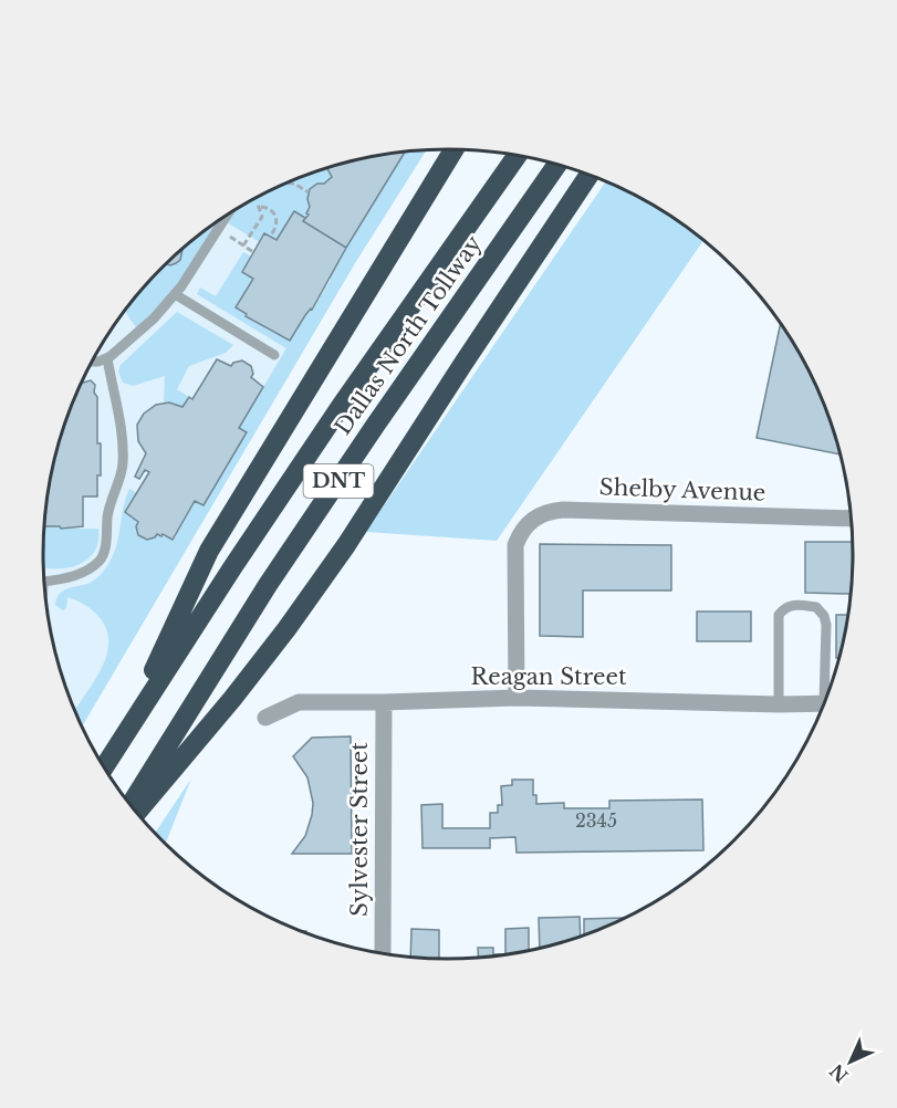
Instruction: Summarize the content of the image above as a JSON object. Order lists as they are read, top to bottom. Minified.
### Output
{"streets":{"highway":["Dallas North Tollway","DNT"],"street":["Shelby Avenue","Reagan Street","Sylvester Street"]},"crossings":[["Shelby Avenue","Reagan Street"],["Reagan Street","Sylvester Street"]],"house_numbers":["2345"],"north":"bottom left"}
